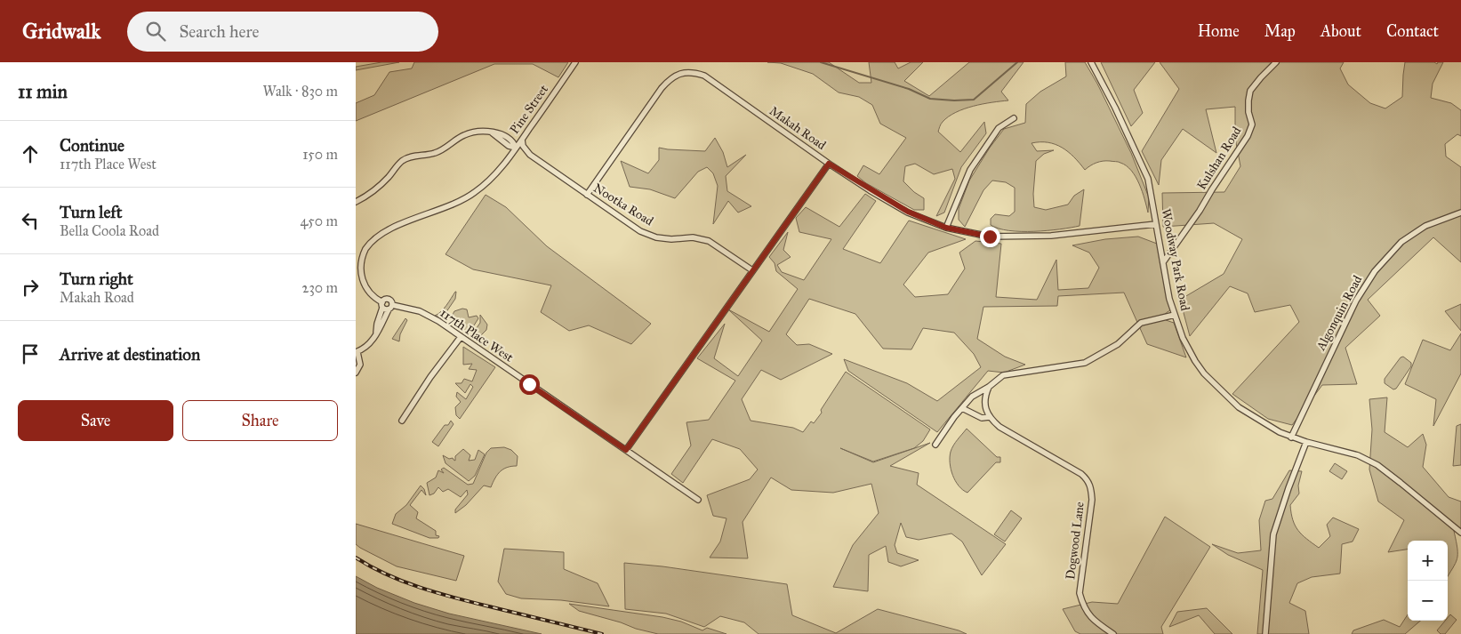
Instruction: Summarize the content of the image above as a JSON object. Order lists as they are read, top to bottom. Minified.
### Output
{"streets":{"street":["Pine Street","Makah Road","Kulshan Road","Nootka Road","Woodway Park Road","Algonquin Road","117th Place West","Dogwood Lane"]},"crossings":[["Pine Street","Nootka Road"],["Makah Road","Nootka Road"],["Makah Road","Woodway Park Road"],["Kulshan Road","Woodway Park Road"],["Woodway Park Road","Algonquin Road"]],"page":{"header":"Gridwalk","search":"Search here","nav":["Home","Map","About","Contact"],"heading":["11 min","Walk · 830 m"],"list":[["Continue","117th Place West","150 m"],["Turn left","Bella Coola Road","450 m"],["Turn right","Makah Road","230 m"],"Arrive at destination"],"buttons":["Save","Share"],"map_buttons":["+","−"]}}
